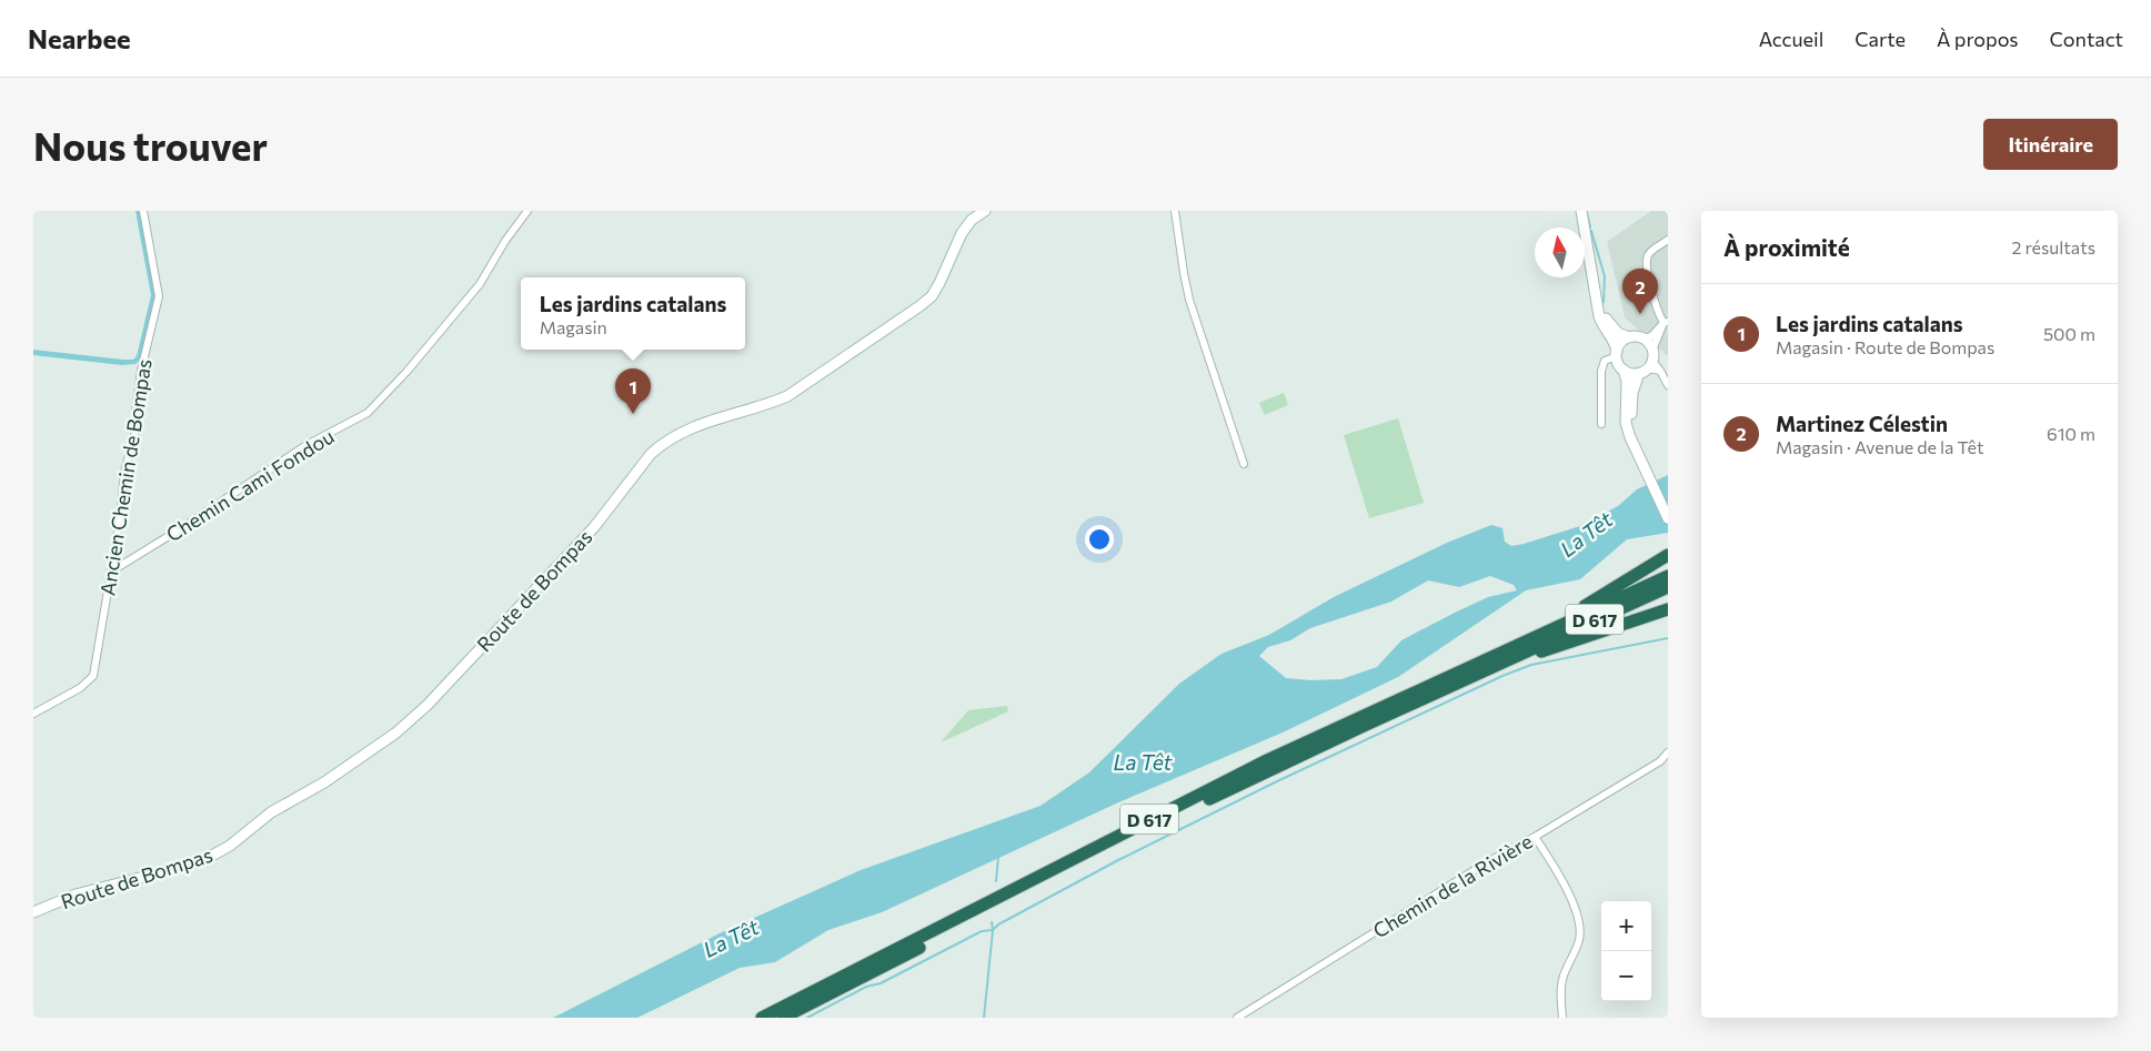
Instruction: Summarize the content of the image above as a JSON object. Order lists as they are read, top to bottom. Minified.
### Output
{"streets":{"highway":["D 617"],"main road":["Route de Bompas"],"street":["Ancien Chemin de Bompas","Chemin Cami Fondou","Chemin de la Rivière"]},"crossings":[["Ancien Chemin de Bompas","Chemin Cami Fondou"]],"water":["La Têt"],"north":"top","page":{"header":"Nearbee","nav":["Accueil","Carte","À propos","Contact"],"buttons":"Itinéraire","title":"Nous trouver","heading":["À proximité","2 résultats"],"pins":["2","1"],"popup":["Les jardins catalans","Magasin"],"list":[{"mark":"1","name":"Les jardins catalans","note":"Magasin · Route de Bompas","value":"500 m"},{"mark":"2","name":"Martinez Célestin","note":"Magasin · Avenue de la Têt","value":"610 m"}],"map_buttons":["+","−"]}}
